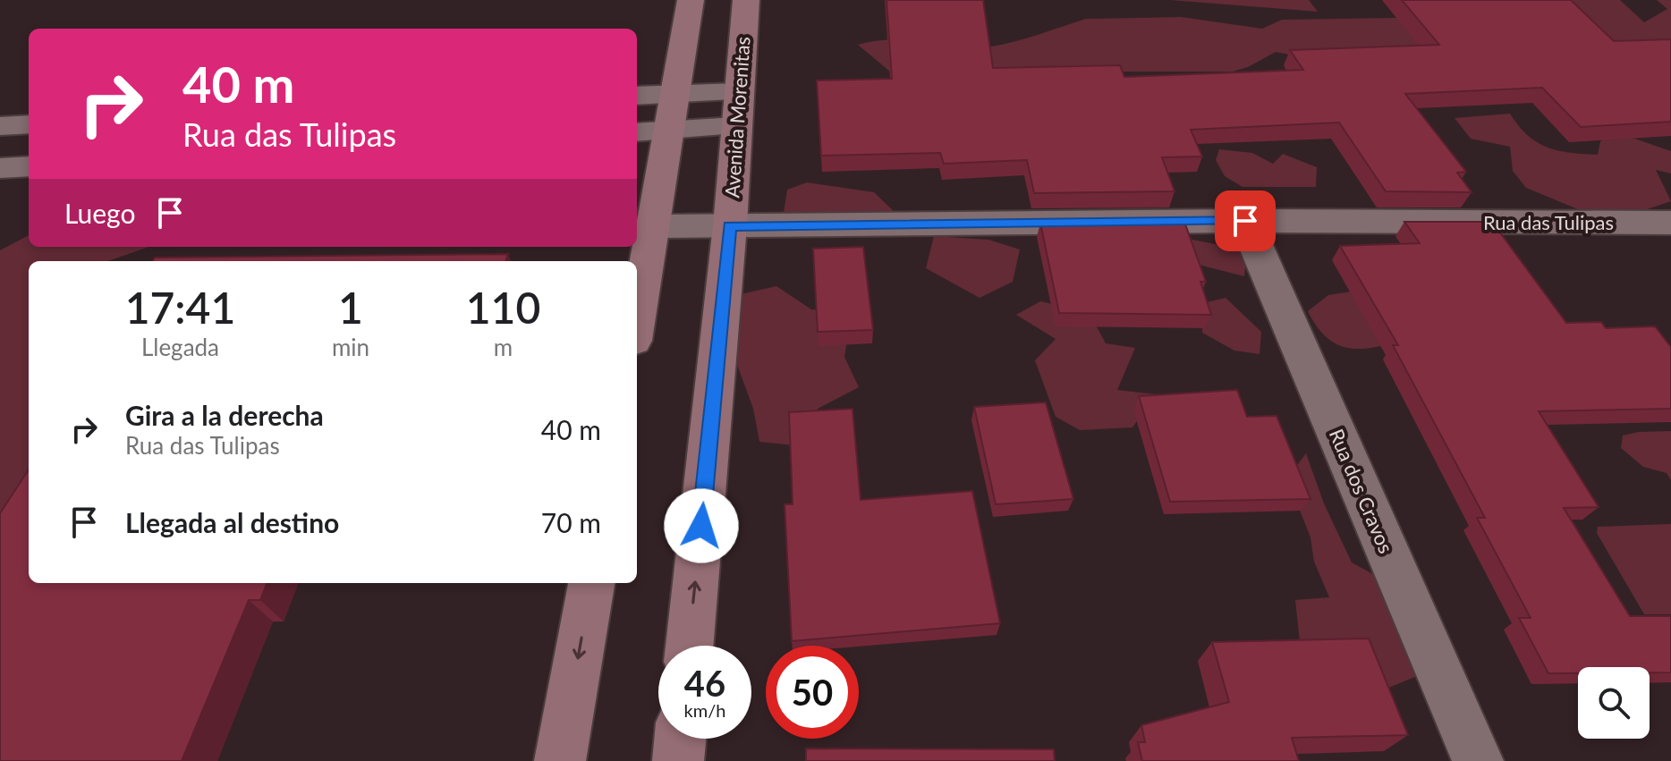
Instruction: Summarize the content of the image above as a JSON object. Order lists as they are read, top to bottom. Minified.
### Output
{"streets":{"main road":["Avenida Morenitas"],"street":["Rua das Tulipas","Rua dos Cravos"]},"crossings":[["Avenida Morenitas","Rua das Tulipas"],["Rua das Tulipas","Rua dos Cravos"]],"page":{"turn":["40 m","Rua das Tulipas"],"then":"Luego","eta":["17:41","Llegada","1","min","110","m"],"list":[{"name":"Gira a la derecha","note":"Rua das Tulipas","value":"40 m"},{"name":"Llegada al destino","value":"70 m"}],"speed":"46 km/h","limit":"50"}}
